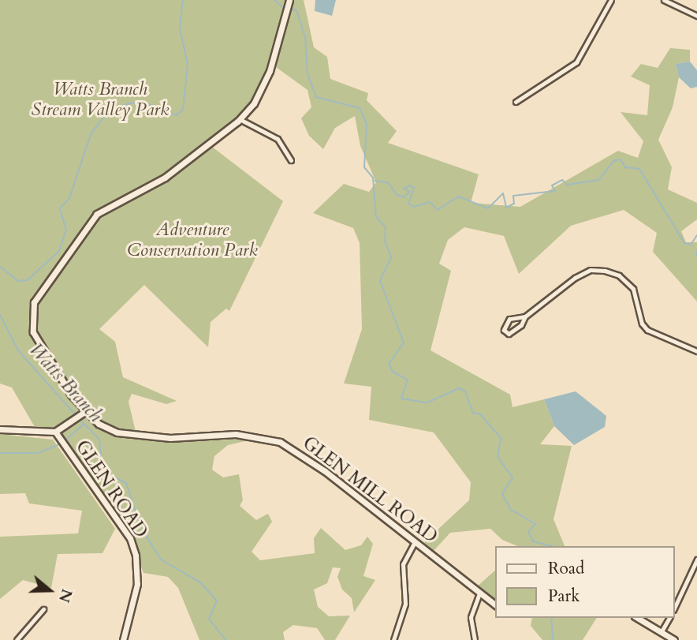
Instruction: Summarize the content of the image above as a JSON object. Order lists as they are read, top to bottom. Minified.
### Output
{"streets":{"main road":["GLEN ROAD","GLEN MILL ROAD"]},"crossings":[["GLEN ROAD","GLEN MILL ROAD"]],"water":["Watts Branch"],"parks":["Watts Branch Stream Valley Park","Adventure Conservation Park"],"legend":["Road","Park"],"north":"right"}
